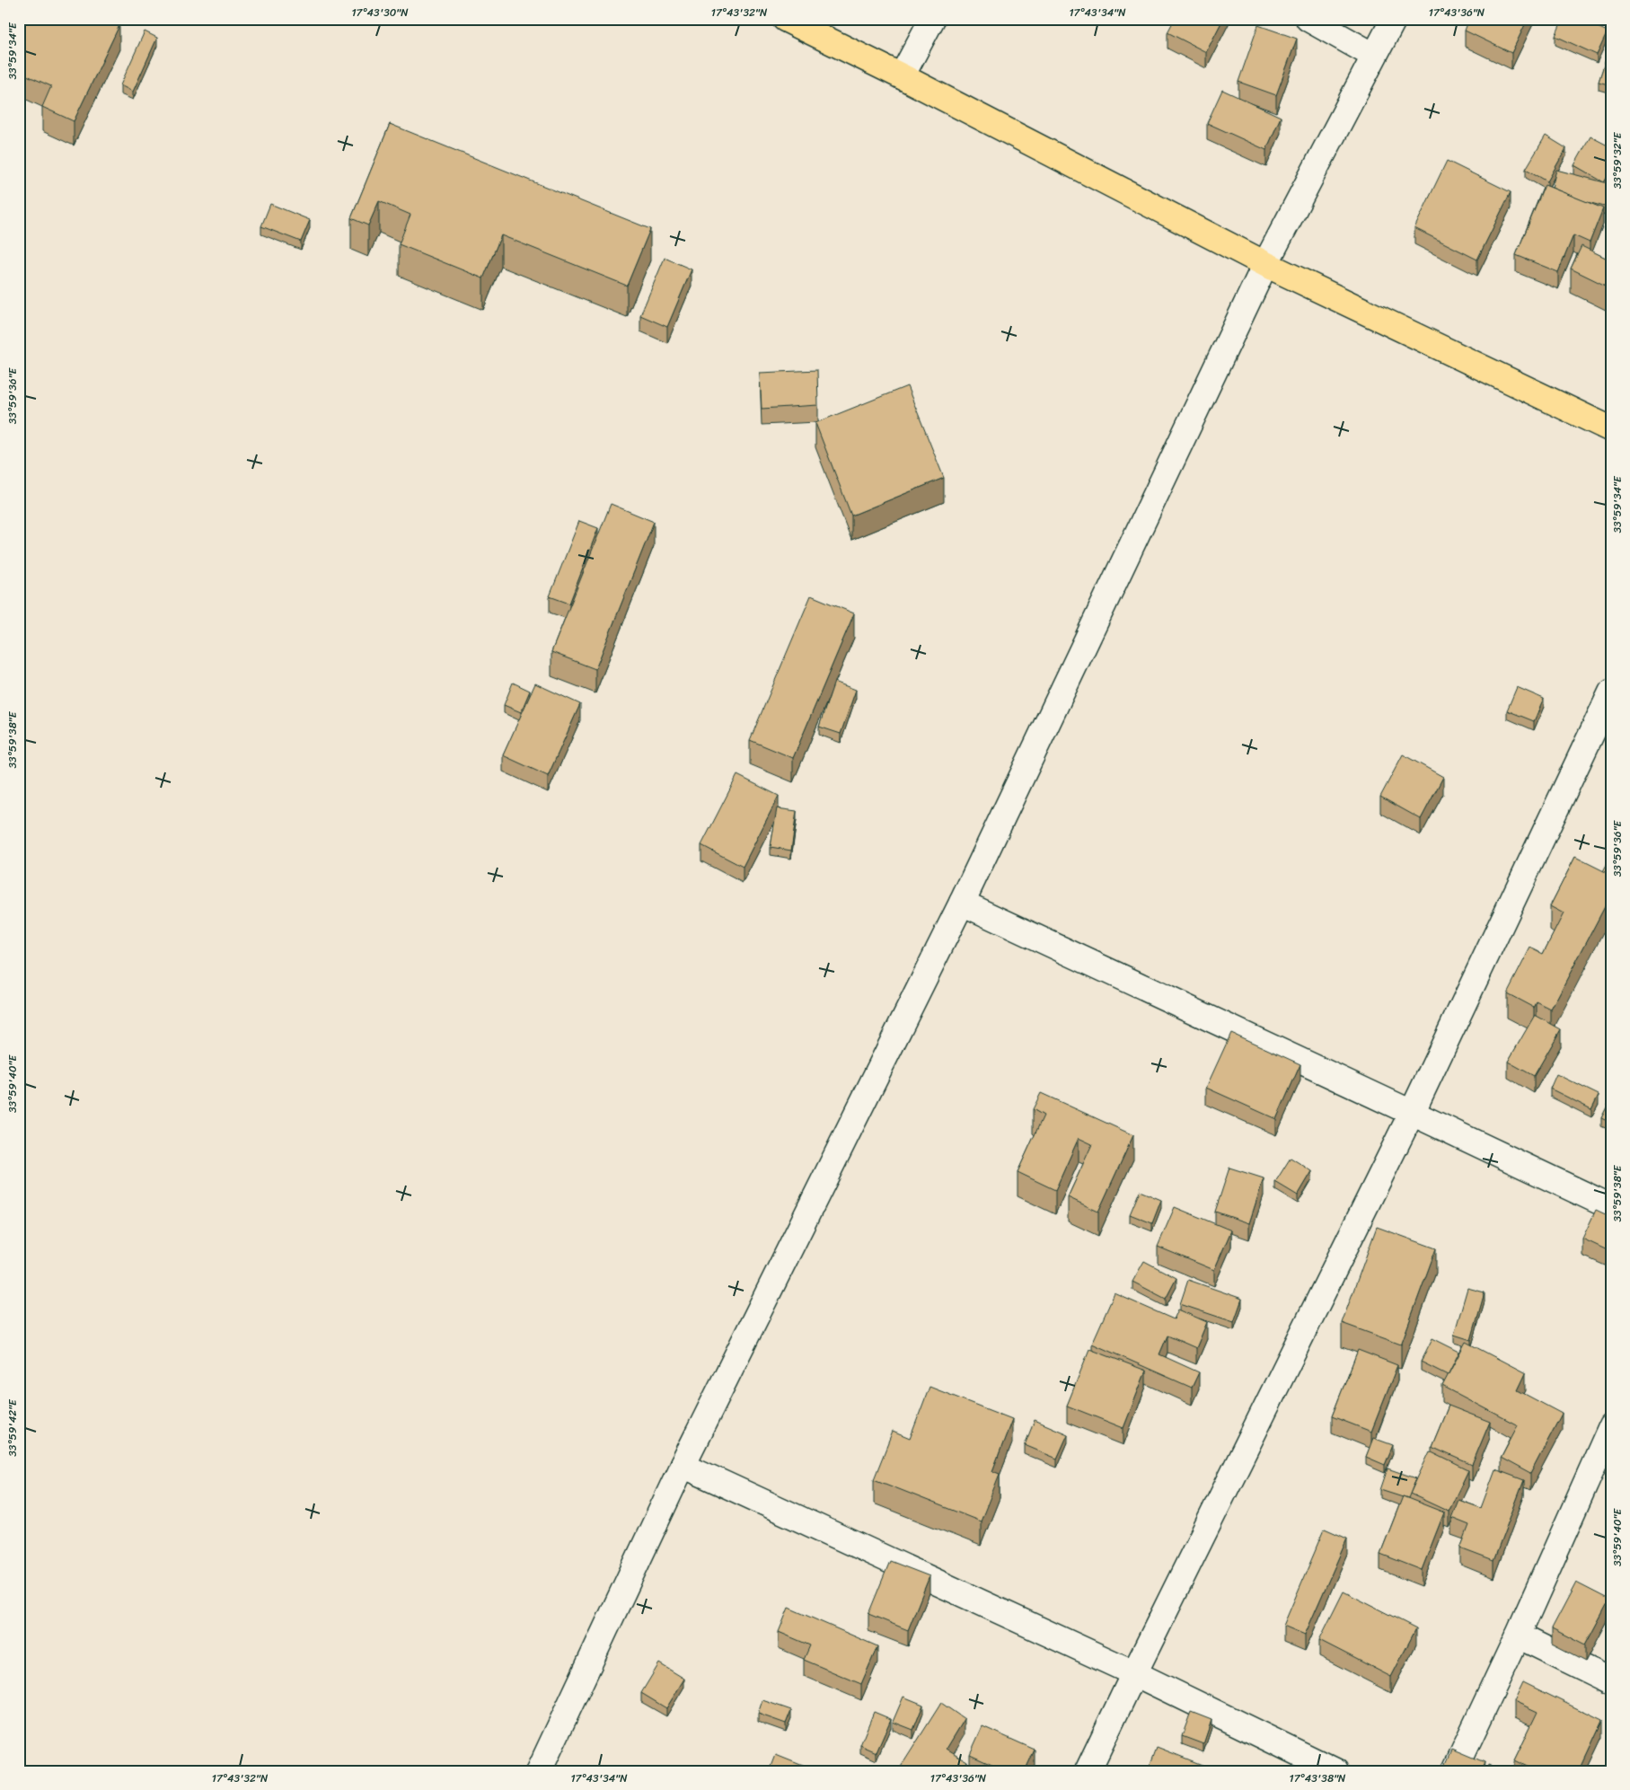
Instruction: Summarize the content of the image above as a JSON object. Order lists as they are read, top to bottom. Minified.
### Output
{"coordinates":["17°43'30\"N","17°43'32\"N","17°43'34\"N","17°43'36\"N","33°59'34\"E","33°59'32\"E","33°59'36\"E","33°59'38\"E","33°59'40\"E","33°59'42\"E","17°43'38\"N"]}
